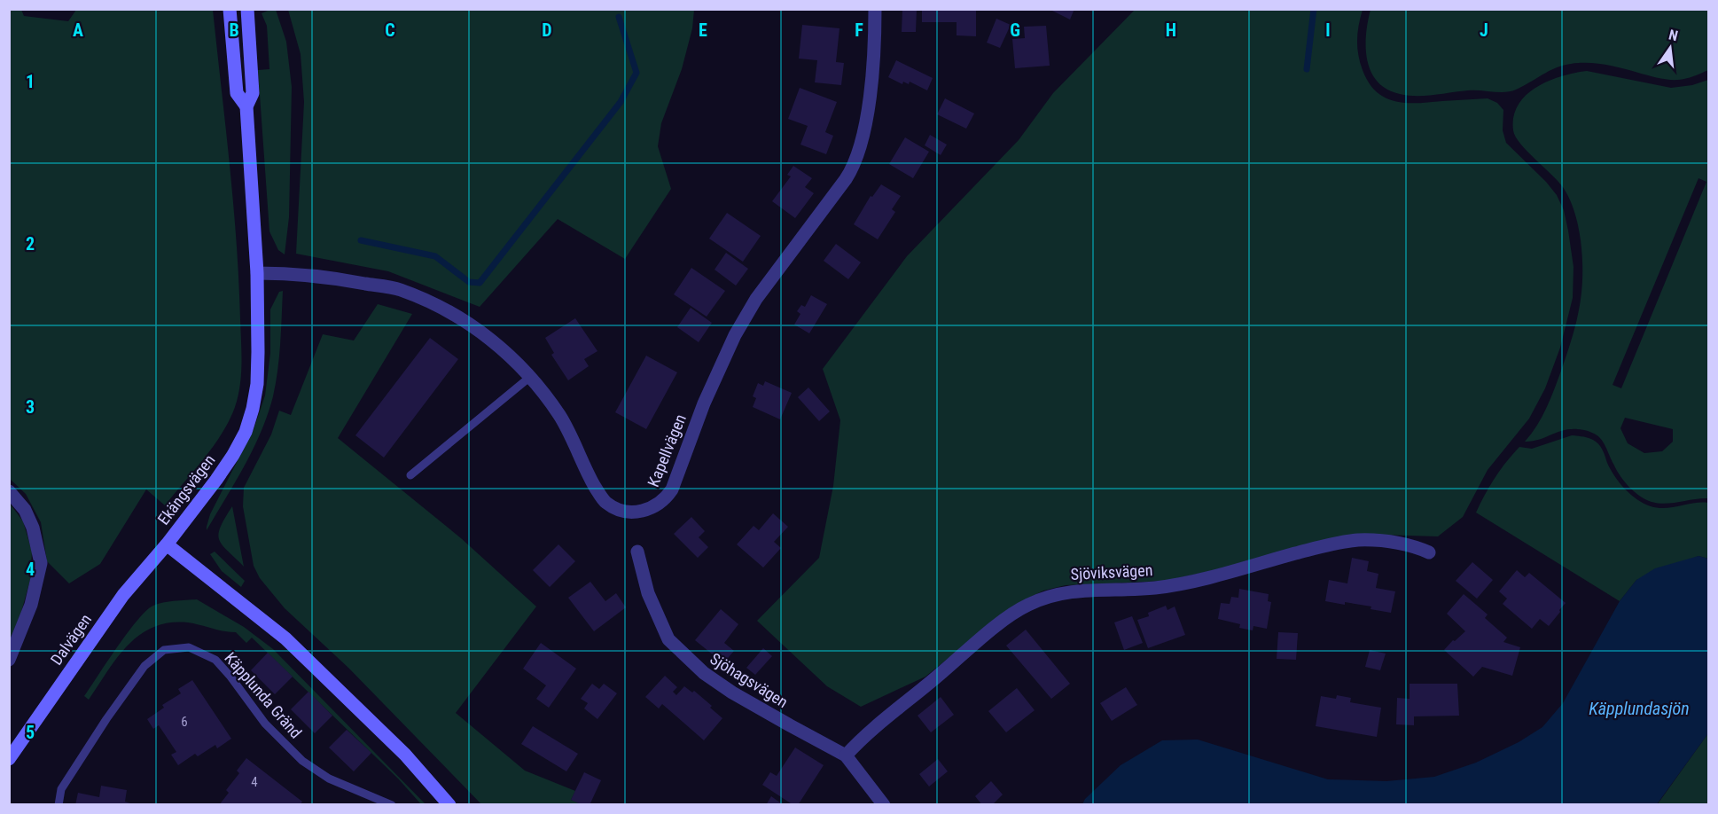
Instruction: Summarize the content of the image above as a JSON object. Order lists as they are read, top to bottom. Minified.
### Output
{"streets":{"street":["Kapellvägen","Ekängsvägen","Sjöviksvägen","Dalvägen","Sjöhagsvägen"],"lane":["Käpplunda Gränd"]},"crossings":[["Kapellvägen","Ekängsvägen"],["Ekängsvägen","Dalvägen"],["Sjöviksvägen","Sjöhagsvägen"]],"water":["Käpplundasjön"],"house_numbers":["6","4"],"north":"top","grid":{"columns":["A","B","C","D","E","F","G","H","I","J"],"rows":["1","2","3","4","5"]}}
